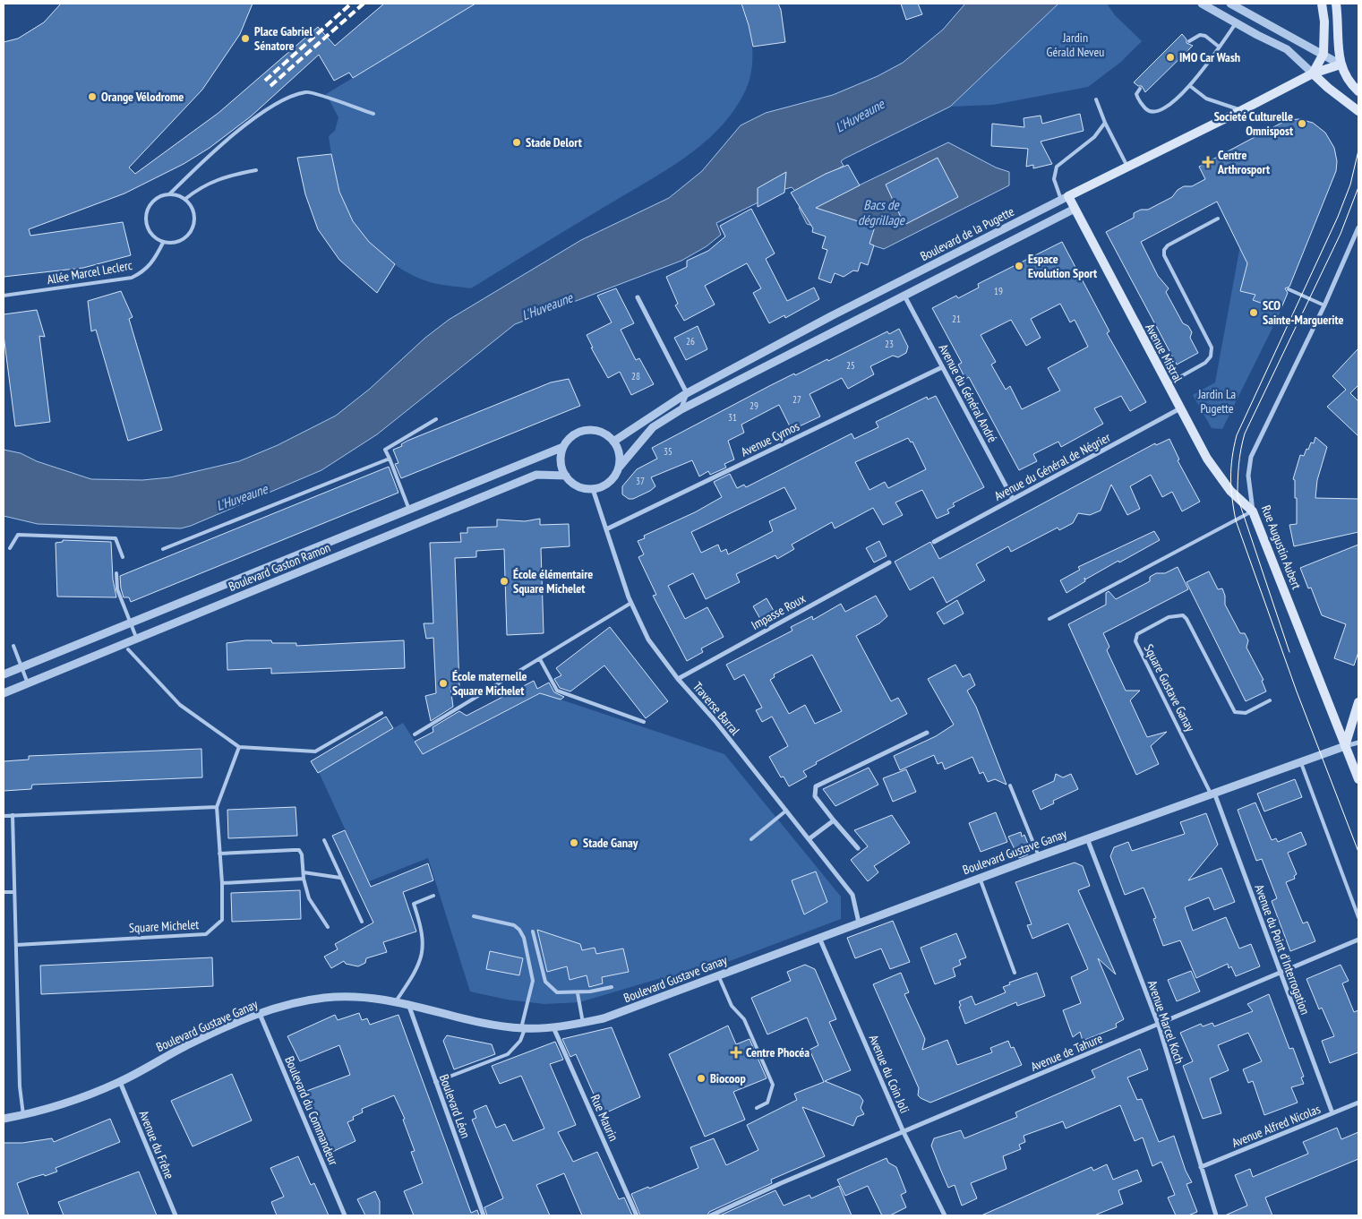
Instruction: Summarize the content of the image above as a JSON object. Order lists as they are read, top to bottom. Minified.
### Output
{"streets":{"main road":["Boulevard de la Pugette","Avenue Mistral","Rue Augustin Aubert"],"street":["Avenue du Général André","Avenue Cyrnos","Avenue du Général de Négrier","Boulevard Gaston Ramon","Impasse Roux","Traverse Barral","Boulevard Gustave Ganay","Avenue du Point d'Interrogation","Avenue Marcel Koch","Avenue de Tahure","Avenue du Coin Joli","Boulevard Léon","Boulevard du Commandeur","Rue Maurin","Avenue Alfred Nicolas","Avenue du Frêne"],"lane":["Allée Marcel Leclerc","Square Gustave Ganay","Square Michelet"]},"crossings":[["Boulevard de la Pugette","Avenue Mistral"],["Boulevard de la Pugette","Boulevard Gaston Ramon"],["Boulevard de la Pugette","Traverse Barral"],["Avenue Mistral","Avenue du Général de Négrier"],["Avenue Mistral","Rue Augustin Aubert"],["Avenue du Général André","Avenue Cyrnos"],["Avenue du Général André","Avenue du Général de Négrier"],["Avenue Cyrnos","Traverse Barral"],["Rue Augustin Aubert","Boulevard Gustave Ganay"],["Boulevard Gaston Ramon","Traverse Barral"],["Impasse Roux","Traverse Barral"],["Square Gustave Ganay","Boulevard Gustave Ganay"],["Square Gustave Ganay","Avenue du Point d'Interrogation"],["Traverse Barral","Boulevard Gustave Ganay"],["Boulevard Gustave Ganay","Avenue du Point d'Interrogation"],["Boulevard Gustave Ganay","Avenue Marcel Koch"],["Boulevard Gustave Ganay","Avenue du Coin Joli"],["Boulevard Gustave Ganay","Boulevard Léon"],["Boulevard Gustave Ganay","Boulevard du Commandeur"],["Boulevard Gustave Ganay","Rue Maurin"],["Boulevard Gustave Ganay","Avenue du Frêne"],["Avenue du Point d'Interrogation","Avenue de Tahure"],["Avenue du Point d'Interrogation","Avenue Alfred Nicolas"],["Avenue Marcel Koch","Avenue de Tahure"],["Avenue Marcel Koch","Avenue Alfred Nicolas"],["Avenue de Tahure","Avenue du Coin Joli"]],"water":["L'Huveaune","Bacs de dégrillage"],"parks":["Jardin Gérald Neveu","Jardin La Pugette"],"places":{"other":["Place Gabriel Sénatore","IMO Car Wash","Orange Vélodrome","Societé Culturelle Omnispost","Stade Delort","Espace Evolution Sport","SCO Sainte-Marguerite","École élémentaire Square Michelet","École maternelle Square Michelet","Stade Ganay","Biocoop"],"health":["Centre Arthrosport","Centre Phocéa"]},"house_numbers":["19","21","26","23","25","28","27","29","31","35","37"]}
